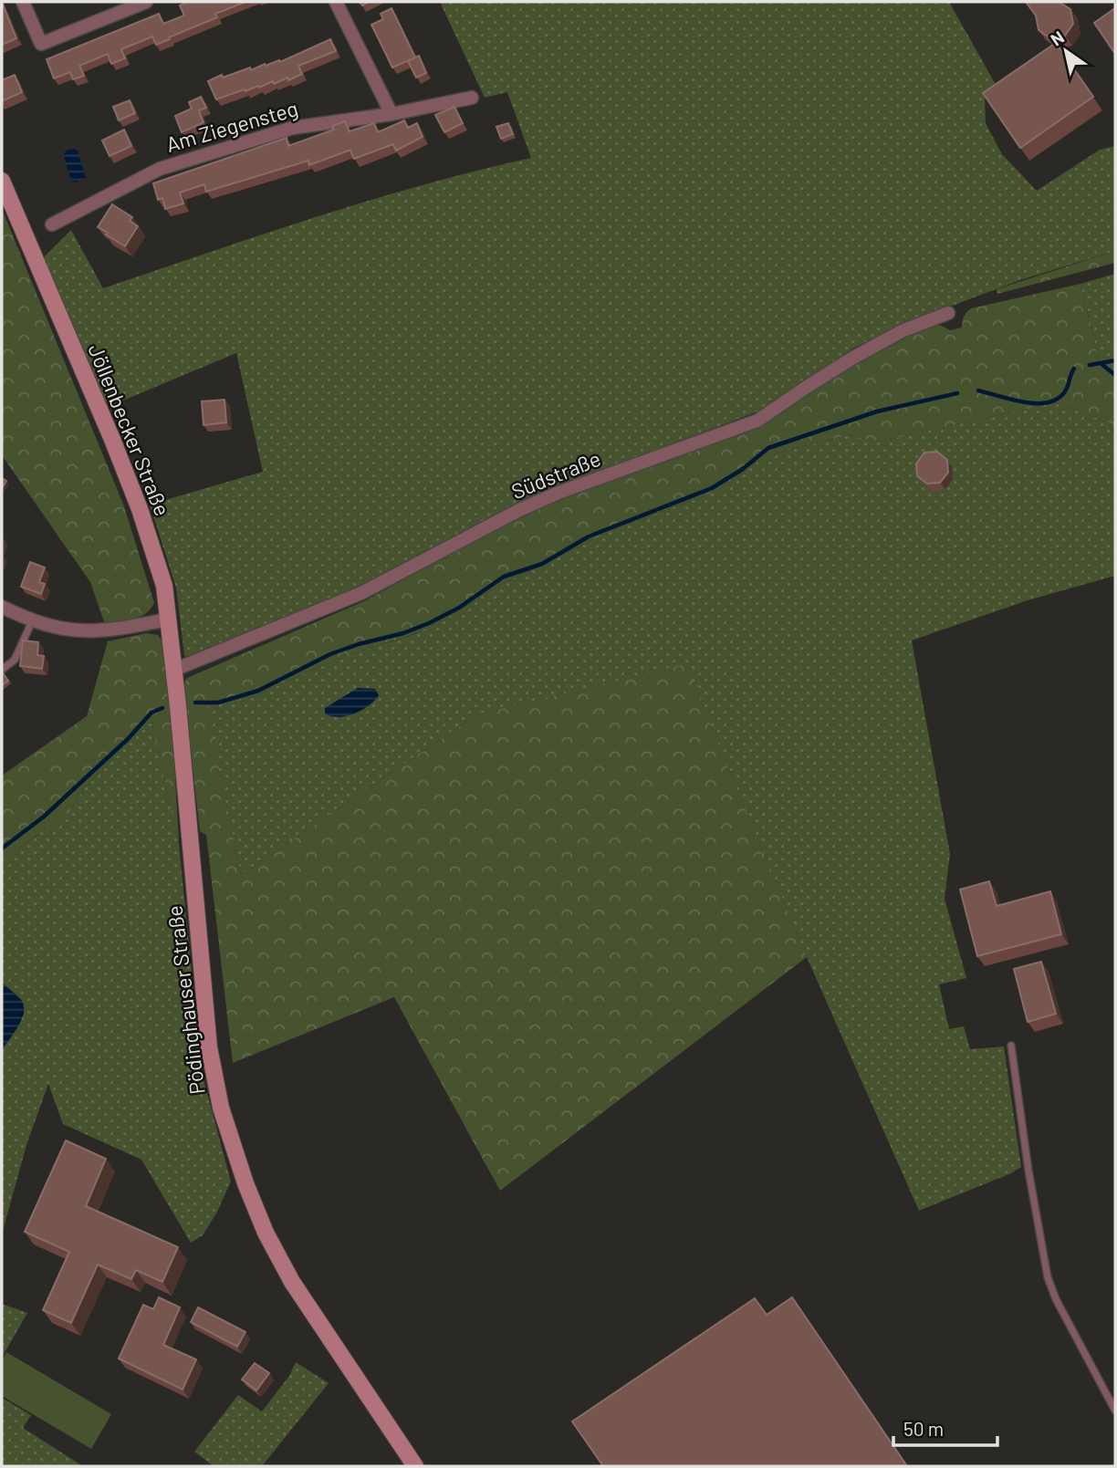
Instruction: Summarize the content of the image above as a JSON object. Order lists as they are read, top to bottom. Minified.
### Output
{"streets":{"main road":["Jöllenbecker Straße","Pödinghauser Straße"],"street":["Am Ziegensteg","Südstraße"]},"crossings":[["Jöllenbecker Straße","Südstraße"],["Jöllenbecker Straße","Pödinghauser Straße"]],"scale_bar":"50 m","north":"top left"}
